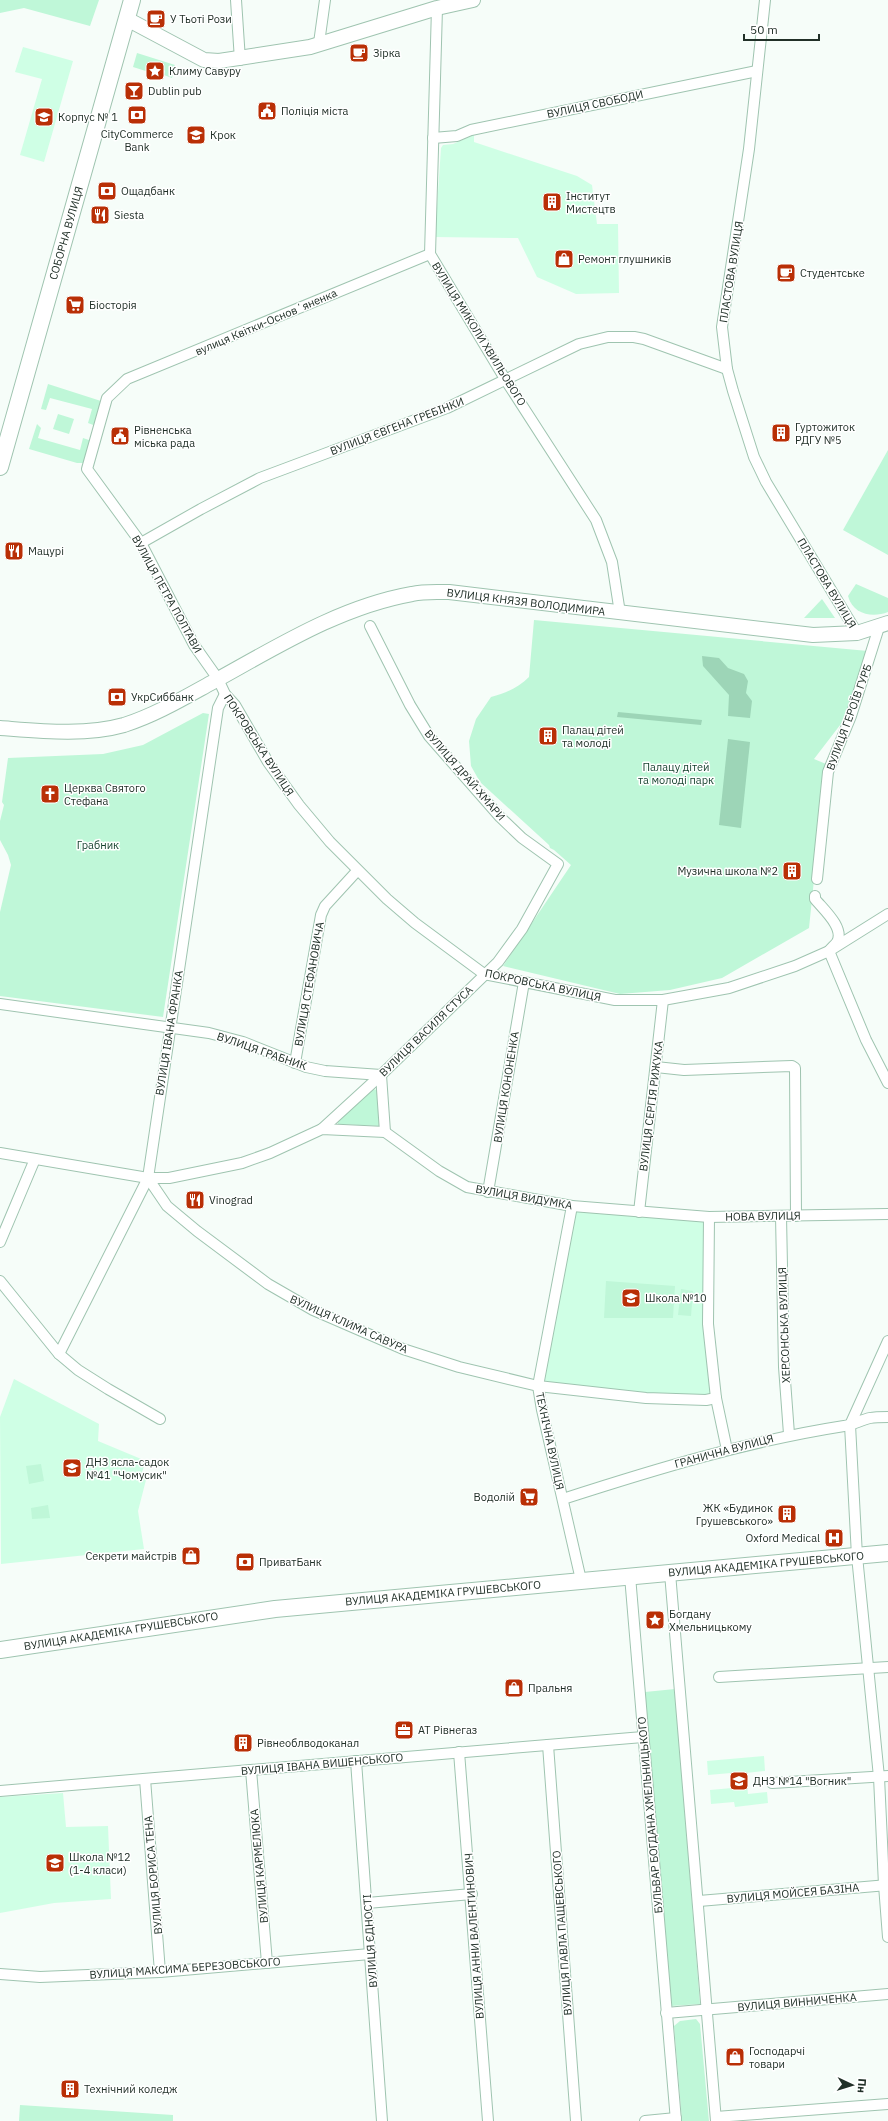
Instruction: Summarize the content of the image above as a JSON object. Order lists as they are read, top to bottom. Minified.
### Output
{"streets":{"main road":["СОБОРНА ВУЛИЦЯ","ВУЛИЦЯ АКАДЕМІКА ГРУШЕВСЬКОГО"],"street":["ВУЛИЦЯ СВОБОДИ","ПЛАСТОВА ВУЛИЦЯ","вулиця Квітки-Основʼяненка","ВУЛИЦЯ МИКОЛИ ХВИЛЬОВОГО","ВУЛИЦЯ ЄВГЕНА ГРЕБІНКИ","ВУЛИЦЯ ПЕТРА ПОЛТАВИ","ВУЛИЦЯ КНЯЗЯ ВОЛОДИМИРА","ВУЛИЦЯ ГЕРОЇВ ГУРБ","ПОКРОВСЬКА ВУЛИЦЯ","ВУЛИЦЯ ДРАЙ-ХМАРИ","ВУЛИЦЯ СТЕФАНОВИЧА","ВУЛИЦЯ ВАСИЛЯ СТУСА","ВУЛИЦЯ ІВАНА ФРАНКА","ВУЛИЦЯ ГРАБНИК","ВУЛИЦЯ КОНОНЕНКА","ВУЛИЦЯ СЕРГІЯ РИЖУКА","ВУЛИЦЯ ВИДУМКА","НОВА ВУЛИЦЯ","ВУЛИЦЯ КЛИМА САВУРА","ХЕРСОНСЬКА ВУЛИЦЯ","ТЕХНІЧНА ВУЛИЦЯ","ГРАНИЧНА ВУЛИЦЯ","ВУЛИЦЯ ІВАНА ВИШЕНСЬКОГО","БУЛЬВАР БОГДАНА ХМЕЛЬНИЦЬКОГО","ВУЛИЦЯ КАРМЕЛЮКА","ВУЛИЦЯ БОРИСА ТЕНА","ВУЛИЦЯ МОЙСЕЯ БАЗІНА","ВУЛИЦЯ ПАВЛА ПАЩЕВСЬКОГО","ВУЛИЦЯ АННИ ВАЛЕНТИНОВИЧ","ВУЛИЦЯ ЄДНОСТІ","ВУЛИЦЯ МАКСИМА БЕРЕЗОВСЬКОГО","ВУЛИЦЯ ВИННИЧЕНКА"]},"crossings":[["ВУЛИЦЯ СВОБОДИ","ПЛАСТОВА ВУЛИЦЯ"],["ВУЛИЦЯ СВОБОДИ","ВУЛИЦЯ МИКОЛИ ХВИЛЬОВОГО"],["ПЛАСТОВА ВУЛИЦЯ","ВУЛИЦЯ ЄВГЕНА ГРЕБІНКИ"],["ПЛАСТОВА ВУЛИЦЯ","ВУЛИЦЯ КНЯЗЯ ВОЛОДИМИРА"],["вулиця Квітки-Основʼяненка","ВУЛИЦЯ МИКОЛИ ХВИЛЬОВОГО"],["вулиця Квітки-Основʼяненка","ВУЛИЦЯ ПЕТРА ПОЛТАВИ"],["ВУЛИЦЯ МИКОЛИ ХВИЛЬОВОГО","ВУЛИЦЯ ЄВГЕНА ГРЕБІНКИ"],["ВУЛИЦЯ МИКОЛИ ХВИЛЬОВОГО","ВУЛИЦЯ КНЯЗЯ ВОЛОДИМИРА"],["ВУЛИЦЯ ЄВГЕНА ГРЕБІНКИ","ВУЛИЦЯ ПЕТРА ПОЛТАВИ"],["ВУЛИЦЯ ПЕТРА ПОЛТАВИ","ВУЛИЦЯ КНЯЗЯ ВОЛОДИМИРА"],["ВУЛИЦЯ ПЕТРА ПОЛТАВИ","ПОКРОВСЬКА ВУЛИЦЯ"],["ВУЛИЦЯ КНЯЗЯ ВОЛОДИМИРА","ВУЛИЦЯ ГЕРОЇВ ГУРБ"],["ВУЛИЦЯ КНЯЗЯ ВОЛОДИМИРА","ПОКРОВСЬКА ВУЛИЦЯ"],["ПОКРОВСЬКА ВУЛИЦЯ","ВУЛИЦЯ СТЕФАНОВИЧА"],["ПОКРОВСЬКА ВУЛИЦЯ","ВУЛИЦЯ ВАСИЛЯ СТУСА"],["ПОКРОВСЬКА ВУЛИЦЯ","ВУЛИЦЯ ІВАНА ФРАНКА"],["ПОКРОВСЬКА ВУЛИЦЯ","ВУЛИЦЯ КОНОНЕНКА"],["ПОКРОВСЬКА ВУЛИЦЯ","ВУЛИЦЯ СЕРГІЯ РИЖУКА"],["ВУЛИЦЯ ДРАЙ-ХМАРИ","ВУЛИЦЯ ВАСИЛЯ СТУСА"],["ВУЛИЦЯ СТЕФАНОВИЧА","ВУЛИЦЯ ГРАБНИК"],["ВУЛИЦЯ ВАСИЛЯ СТУСА","ВУЛИЦЯ ГРАБНИК"],["ВУЛИЦЯ ІВАНА ФРАНКА","ВУЛИЦЯ ГРАБНИК"],["ВУЛИЦЯ ІВАНА ФРАНКА","ВУЛИЦЯ КЛИМА САВУРА"],["ВУЛИЦЯ КОНОНЕНКА","ВУЛИЦЯ ВИДУМКА"],["ВУЛИЦЯ СЕРГІЯ РИЖУКА","ВУЛИЦЯ ВИДУМКА"],["ВУЛИЦЯ СЕРГІЯ РИЖУКА","НОВА ВУЛИЦЯ"],["ВУЛИЦЯ ВИДУМКА","НОВА ВУЛИЦЯ"],["ВУЛИЦЯ ВИДУМКА","ТЕХНІЧНА ВУЛИЦЯ"],["НОВА ВУЛИЦЯ","ХЕРСОНСЬКА ВУЛИЦЯ"],["ВУЛИЦЯ КЛИМА САВУРА","ТЕХНІЧНА ВУЛИЦЯ"],["ХЕРСОНСЬКА ВУЛИЦЯ","ГРАНИЧНА ВУЛИЦЯ"],["ТЕХНІЧНА ВУЛИЦЯ","ГРАНИЧНА ВУЛИЦЯ"],["ТЕХНІЧНА ВУЛИЦЯ","ВУЛИЦЯ АКАДЕМІКА ГРУШЕВСЬКОГО"],["ВУЛИЦЯ АКАДЕМІКА ГРУШЕВСЬКОГО","БУЛЬВАР БОГДАНА ХМЕЛЬНИЦЬКОГО"],["ВУЛИЦЯ ІВАНА ВИШЕНСЬКОГО","БУЛЬВАР БОГДАНА ХМЕЛЬНИЦЬКОГО"],["ВУЛИЦЯ ІВАНА ВИШЕНСЬКОГО","ВУЛИЦЯ КАРМЕЛЮКА"],["ВУЛИЦЯ ІВАНА ВИШЕНСЬКОГО","ВУЛИЦЯ БОРИСА ТЕНА"],["ВУЛИЦЯ ІВАНА ВИШЕНСЬКОГО","ВУЛИЦЯ ПАВЛА ПАЩЕВСЬКОГО"],["ВУЛИЦЯ ІВАНА ВИШЕНСЬКОГО","ВУЛИЦЯ АННИ ВАЛЕНТИНОВИЧ"],["ВУЛИЦЯ ІВАНА ВИШЕНСЬКОГО","ВУЛИЦЯ ЄДНОСТІ"],["ВУЛИЦЯ КАРМЕЛЮКА","ВУЛИЦЯ МАКСИМА БЕРЕЗОВСЬКОГО"],["ВУЛИЦЯ БОРИСА ТЕНА","ВУЛИЦЯ МАКСИМА БЕРЕЗОВСЬКОГО"],["ВУЛИЦЯ ЄДНОСТІ","ВУЛИЦЯ МАКСИМА БЕРЕЗОВСЬКОГО"]],"parks":["Палацу дітей та молоді парк","Грабник"],"places":{"cafe":["У Тьоті Рози","Зірка","Студентське"],"place":["Климу Савуру","Богдану Хмельницькому"],"bar":["Dublin pub"],"public building":["Поліція міста","Рівненська міська рада"],"bank":["CityCommerce Bank","Ощадбанк","УкрСиббанк","ПриватБанк"],"school or university":["Корпус № 1","Крок","Школа №10","ДНЗ ясла-садок №41 \"Чомусик\"","ДНЗ №14 \"Вогник\"","Школа №12 (1-4 класи)"],"building":["Інститут Мистецтв","Гуртожиток РДГУ №5","Палац дітей та молоді","Музична школа №2","ЖК «Будинок Грушевського»","Рівнеоблводоканал","Технічний коледж"],"restaurant":["Siesta","Мацурі","Vinograd"],"shop":["Ремонт глушників","Секрети майстрів","Пральня","Господарчі товари"],"supermarket":["Біосторія","Водолій"],"church":["Церква Святого Стефана"],"hospital":["Oxford Medical"],"office":["АТ Рівнегаз"]},"scale_bar":"50 m","north":"right"}
